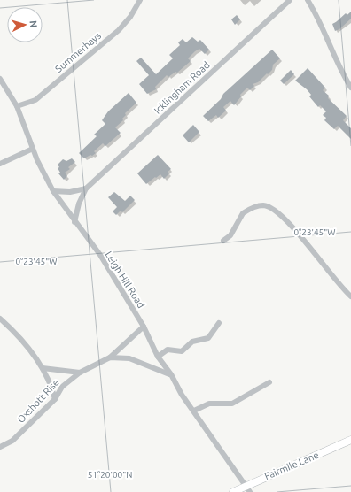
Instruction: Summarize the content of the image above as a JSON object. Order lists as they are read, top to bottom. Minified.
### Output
{"streets":{"street":["Summerhays","Icklingham Road","Leigh Hill Road","Oxshott Rise","Fairmile Lane"]},"crossings":[["Summerhays","Leigh Hill Road"],["Icklingham Road","Leigh Hill Road"],["Leigh Hill Road","Oxshott Rise"],["Leigh Hill Road","Fairmile Lane"]],"north":"right","coordinates":["0°23'45\"W","51°20'00\"N"]}
